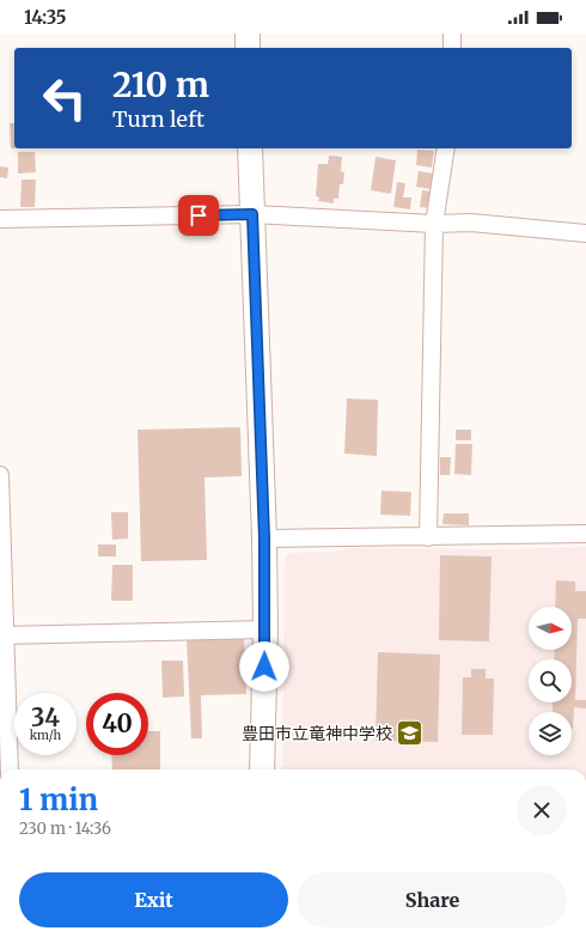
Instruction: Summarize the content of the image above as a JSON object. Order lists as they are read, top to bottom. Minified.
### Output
{"places":{"school or university":["豊田市立竜神中学校"]},"north":"right","page":{"status":"14:35","turn":["210 m","Turn left"],"speed":"34 km/h","limit":"40","heading":["1 min","230 m · 14:36"],"buttons":["Exit","Share"]}}
